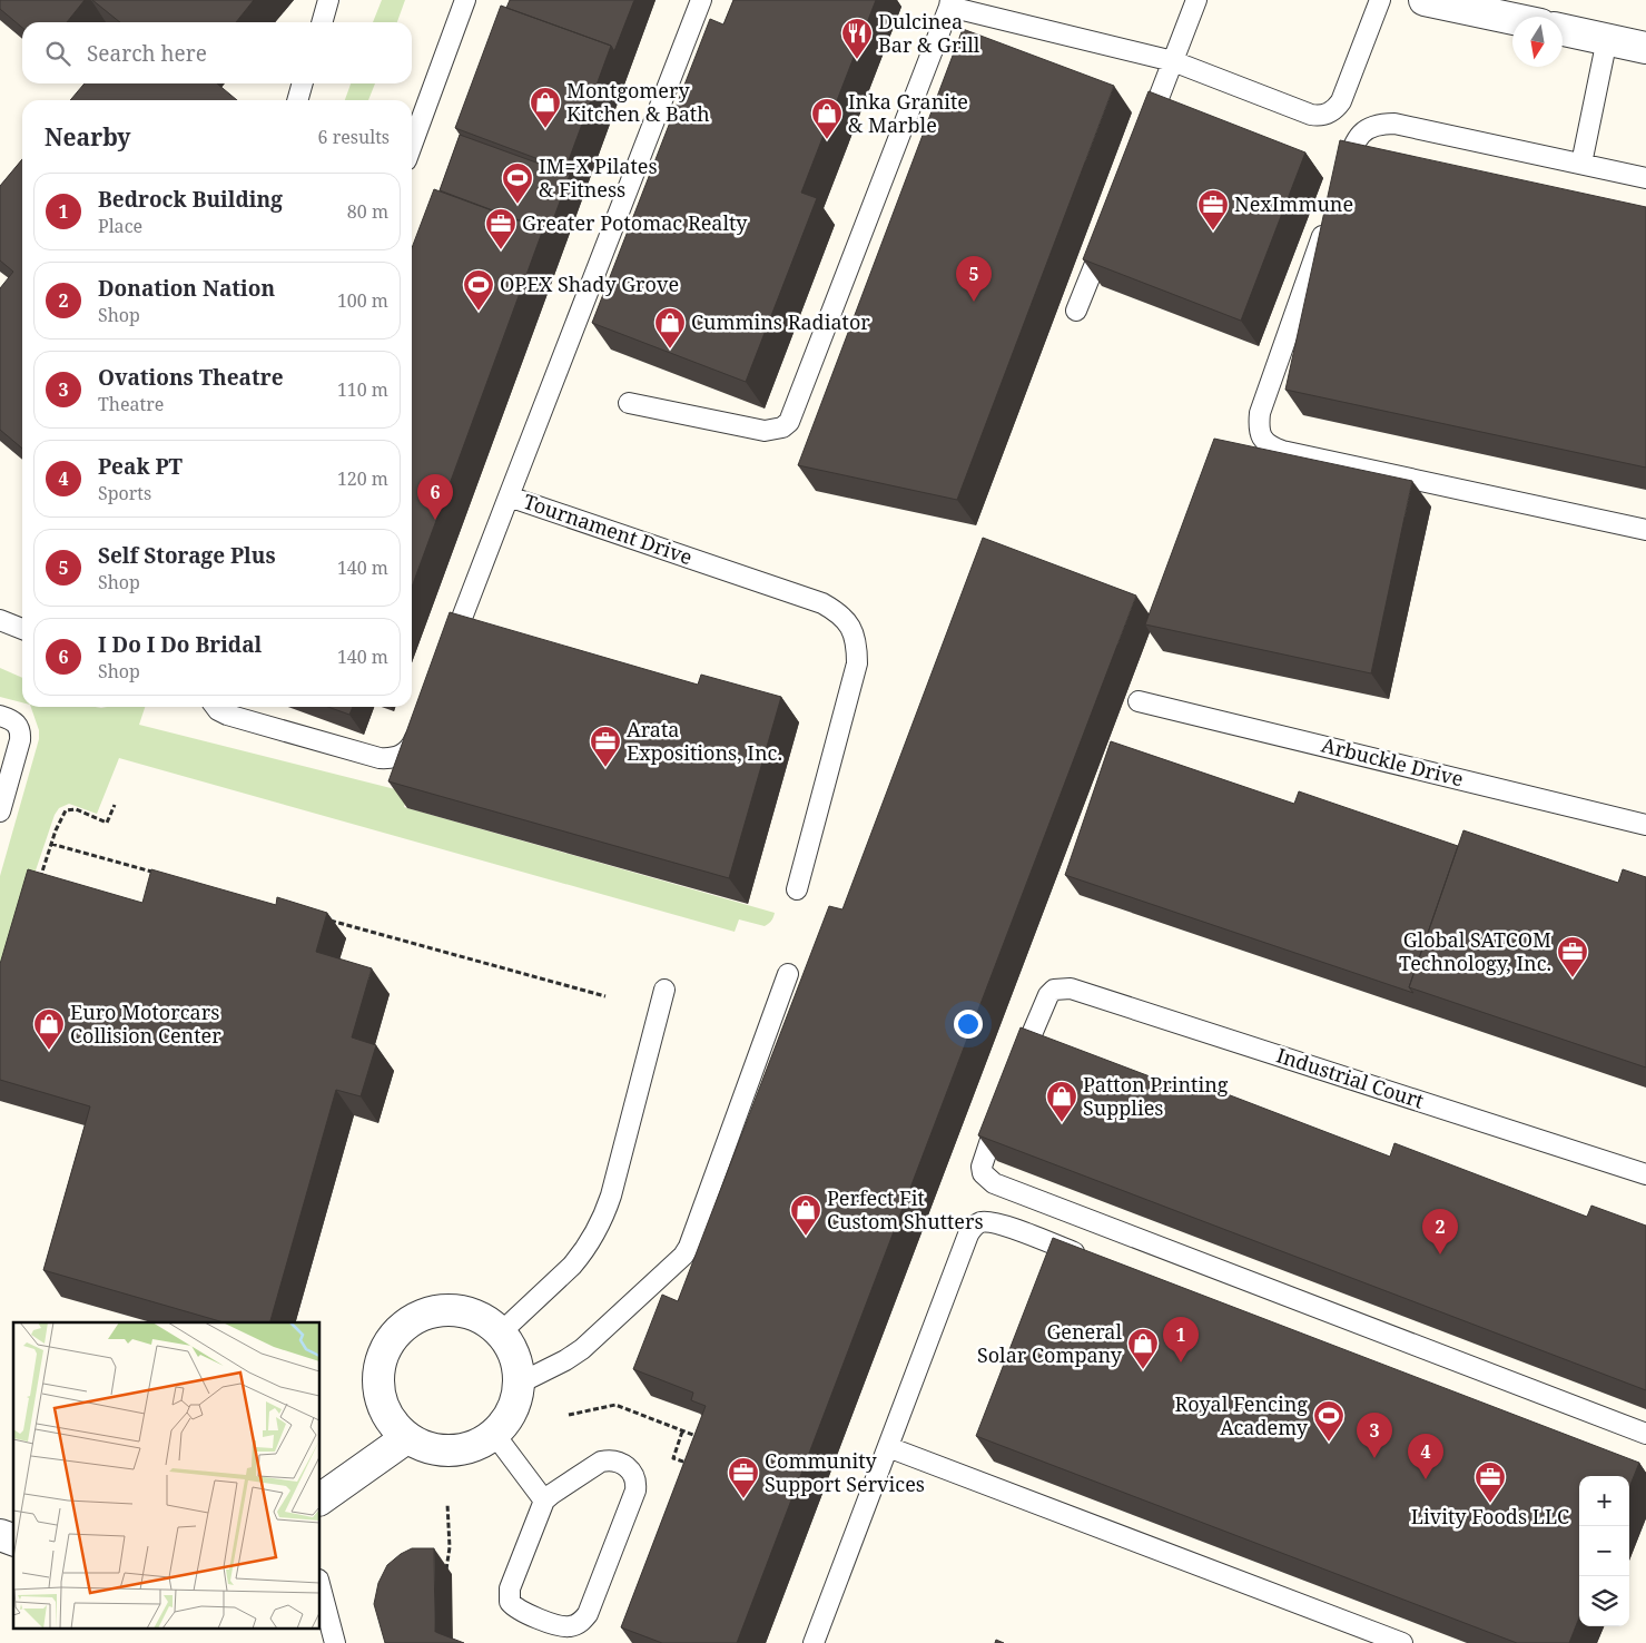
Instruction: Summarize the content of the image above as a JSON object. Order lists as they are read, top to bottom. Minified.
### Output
{"streets":{"lane":["Tournament Drive","Arbuckle Drive","Industrial Court"]},"places":{"restaurant":["Dulcinea Bar & Grill"],"shop":["Montgomery Kitchen & Bath","Inka Granite & Marble","Cummins Radiator","Euro Motorcars Collision Center","Patton Printing Supplies","Perfect Fit Custom Shutters","General Solar Company"],"sports":["IM=X Pilates & Fitness","OPEX Shady Grove","Royal Fencing Academy"],"office":["NexImmune","Greater Potomac Realty","Arata Expositions, Inc.","Global SATCOM Technology, Inc.","Community Support Services","Livity Foods LLC"]},"north":"bottom","page":{"search":"Search here","heading":["Nearby","6 results"],"list":[{"mark":"1","name":"Bedrock Building","note":"Place","value":"80 m"},{"mark":"2","name":"Donation Nation","note":"Shop","value":"100 m"},{"mark":"3","name":"Ovations Theatre","note":"Theatre","value":"110 m"},{"mark":"4","name":"Peak PT","note":"Sports","value":"120 m"},{"mark":"5","name":"Self Storage Plus","note":"Shop","value":"140 m"},{"mark":"6","name":"I Do I Do Bridal","note":"Shop","value":"140 m"}],"pins":["5","6","2","1","3","4"],"map_buttons":["+","−"]}}
